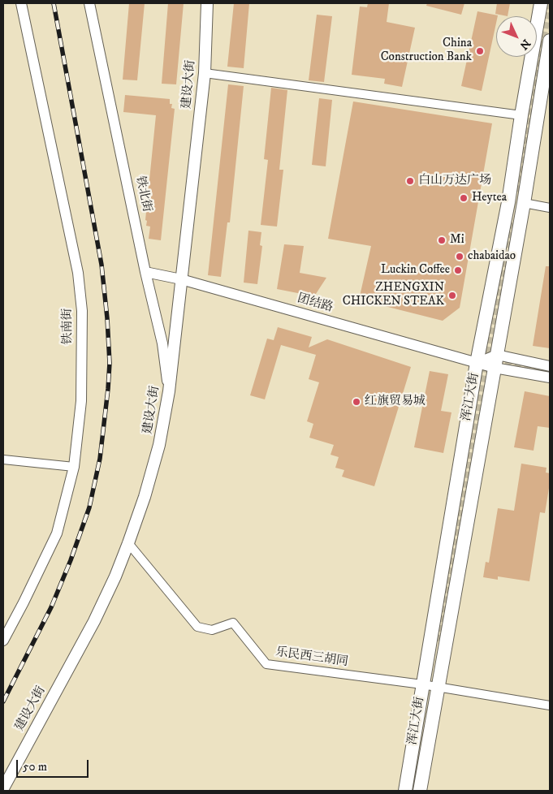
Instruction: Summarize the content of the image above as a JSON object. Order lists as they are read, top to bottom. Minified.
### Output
{"streets":{"main road":["建设大街","浑江大街"],"street":["铁北街","团结路","铁南街","乐民西三胡同"]},"crossings":[["建设大街","铁北街"],["建设大街","团结路"],["建设大街","乐民西三胡同"],["铁北街","团结路"],["团结路","浑江大街"],["浑江大街","乐民西三胡同"]],"places":["China Construction Bank","白山万达广场","Heytea","Mi","chabaidao","Luckin Coffee","ZHENGXIN CHICKEN STEAK","红旗贸易城"],"scale_bar":"50 m","north":"bottom right"}
